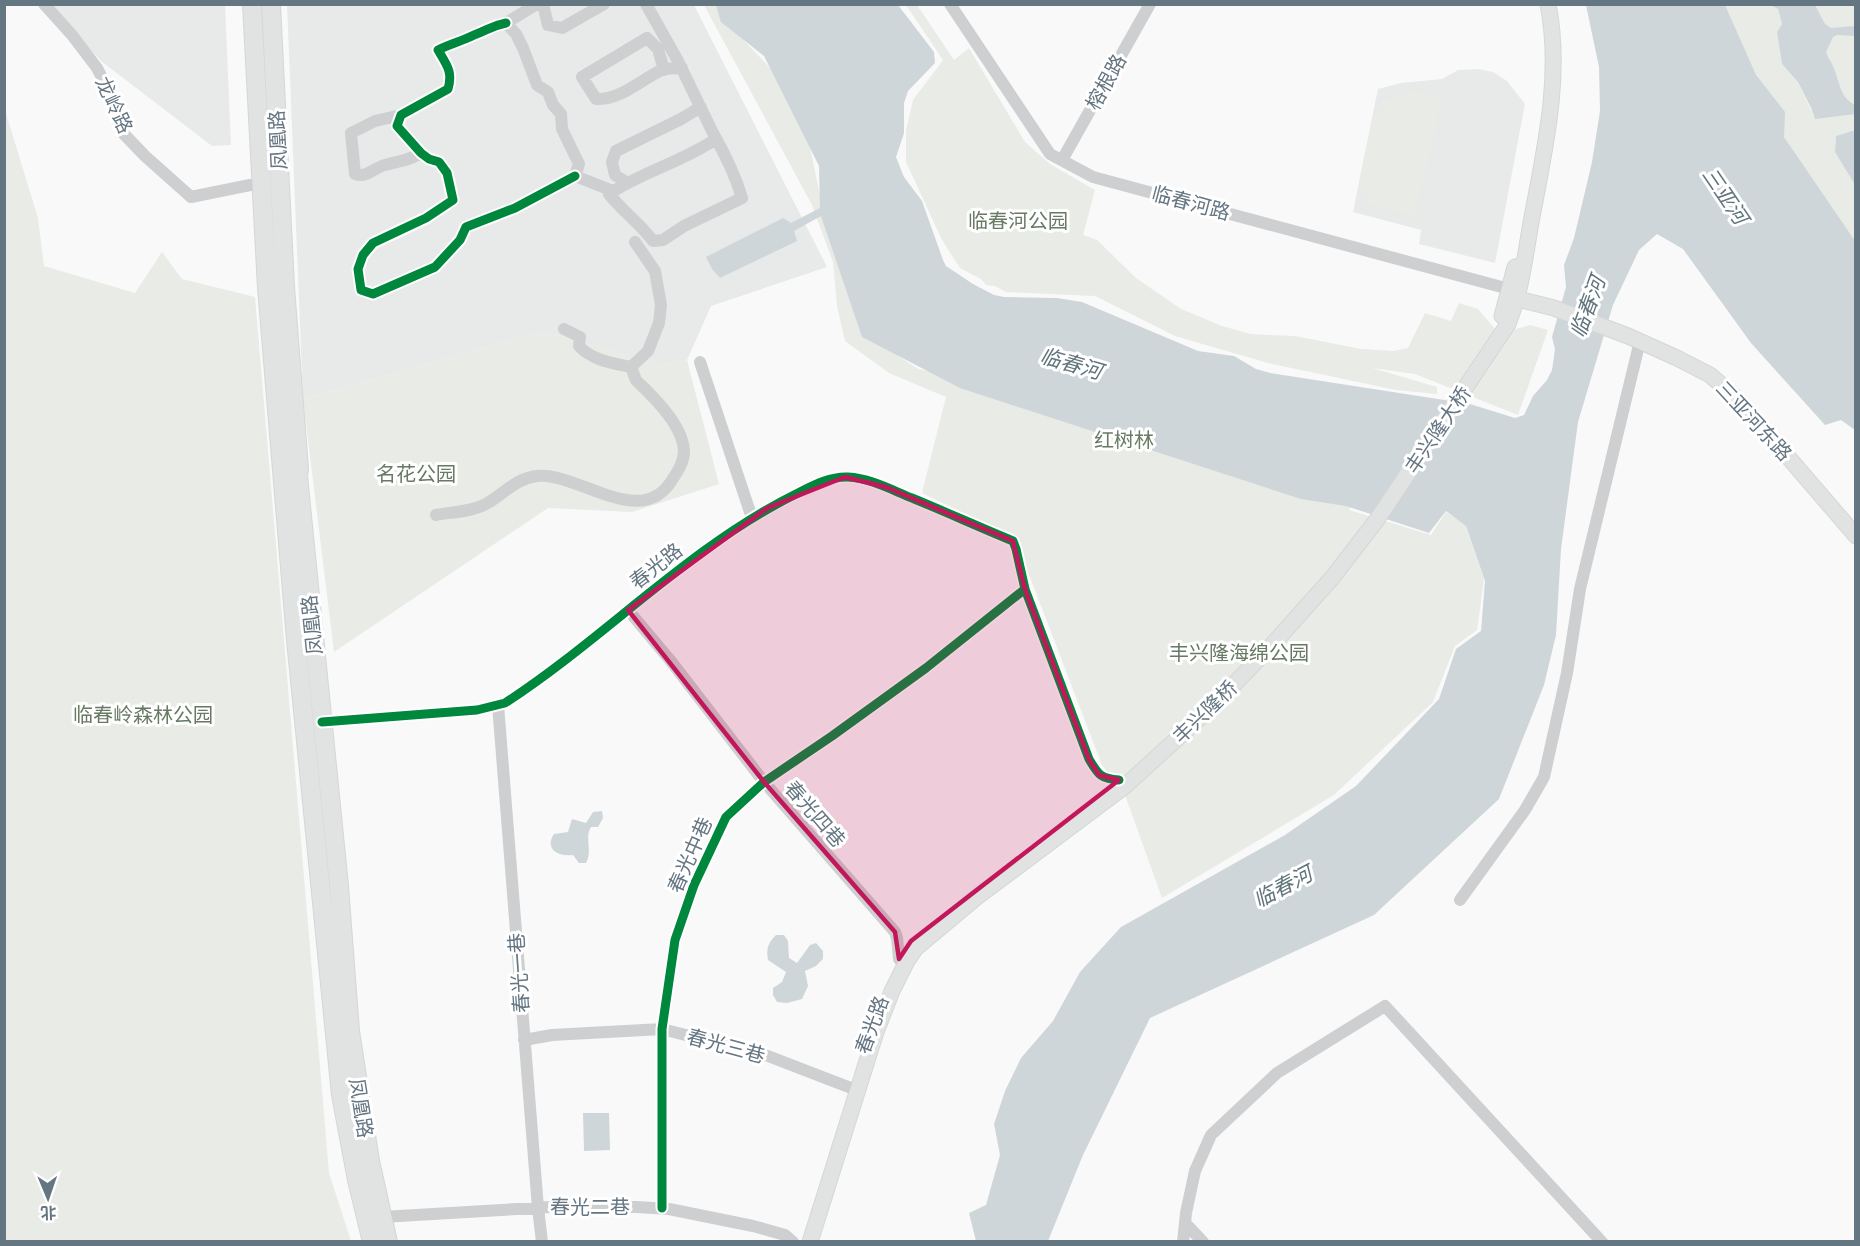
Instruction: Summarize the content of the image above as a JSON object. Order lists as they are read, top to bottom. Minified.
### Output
{"streets":{"highway":["凤凰路"],"main road":["三亚河东路","丰兴隆大桥","春光路","丰兴隆桥"],"street":["榕根路","龙岭路","临春河路","春光四巷","春光中巷","春光一巷","春光三巷","春光二巷"]},"crossings":[["榕根路","临春河路"],["龙岭路","凤凰路"],["凤凰路","春光路"],["凤凰路","春光二巷"],["临春河路","丰兴隆大桥"],["丰兴隆大桥","丰兴隆桥"],["春光路","丰兴隆桥"],["春光路","春光四巷"],["春光路","春光中巷"],["春光路","春光一巷"],["春光路","春光三巷"],["春光四巷","春光中巷"],["春光中巷","春光三巷"],["春光中巷","春光二巷"],["春光一巷","春光三巷"],["春光一巷","春光二巷"]],"water":["三亚河","临春河"],"parks":["临春河公园","红树林","名花公园","丰兴隆海绵公园","临春岭森林公园"],"north":"bottom"}
